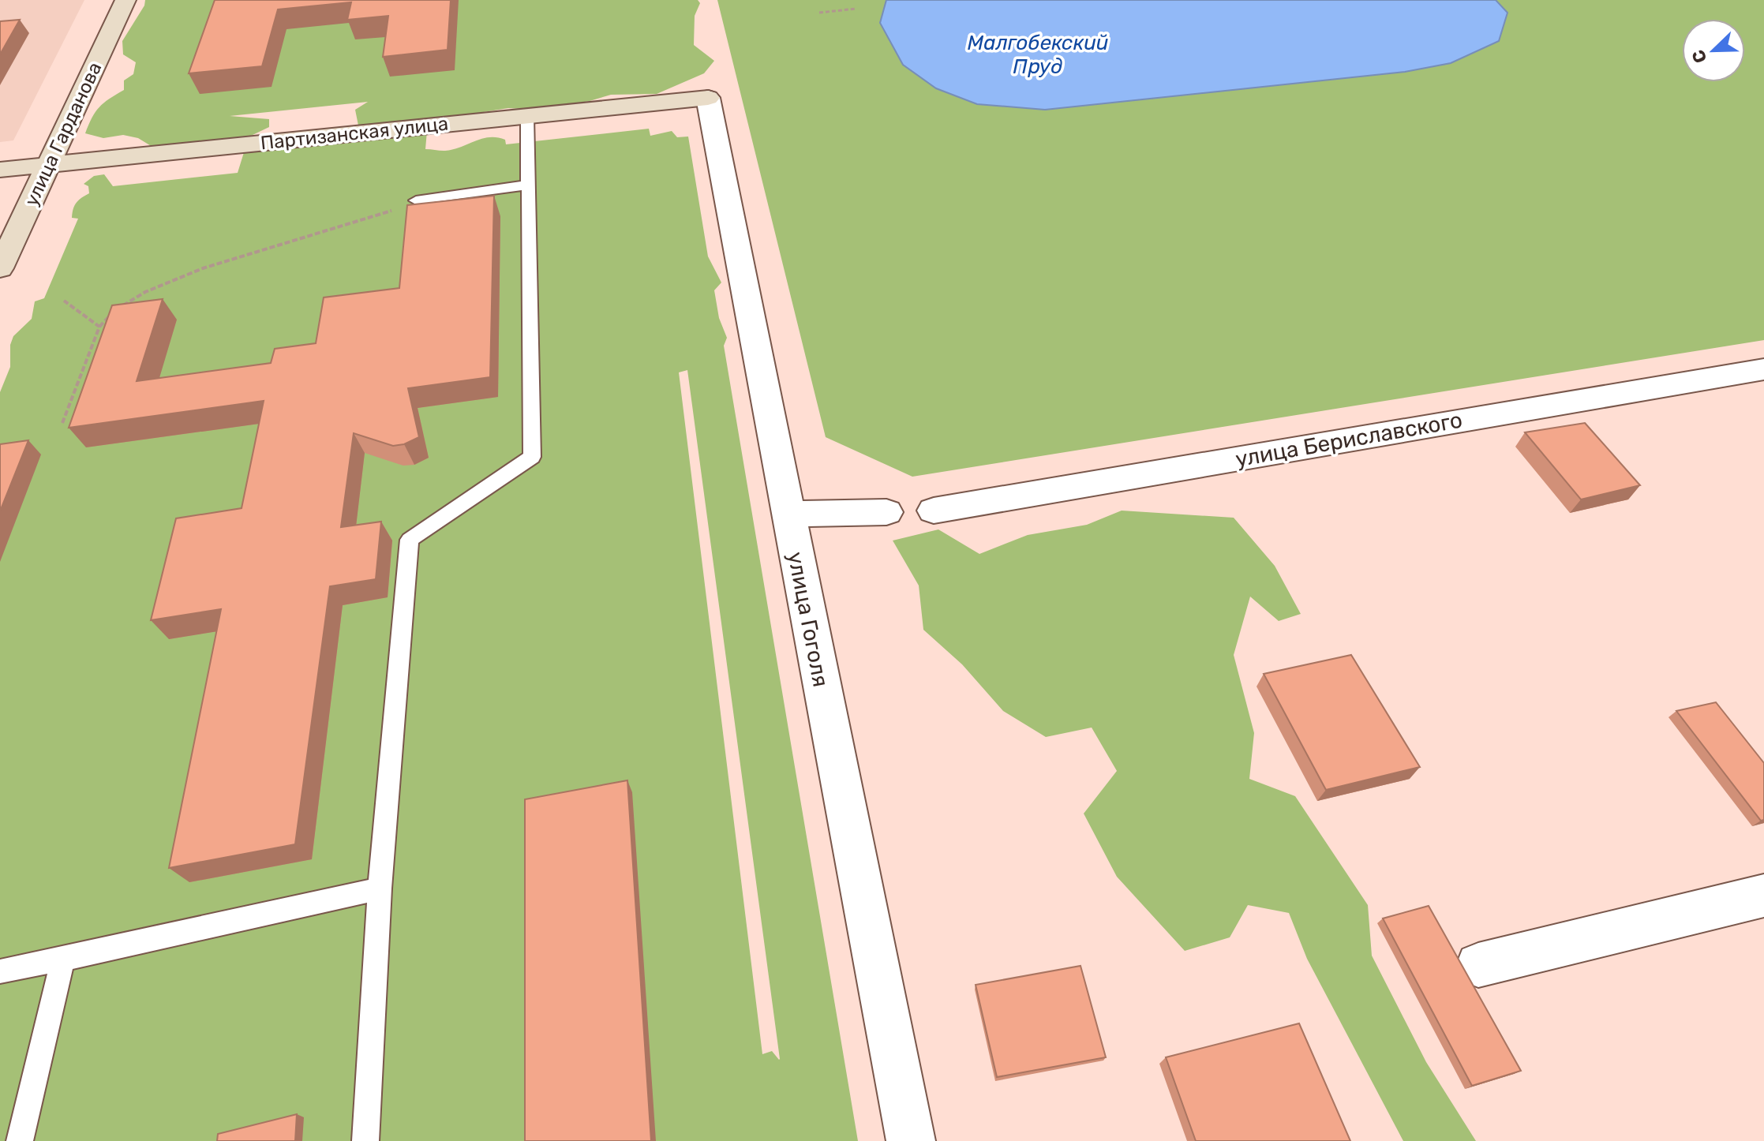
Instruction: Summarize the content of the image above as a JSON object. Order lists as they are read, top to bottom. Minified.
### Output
{"streets":{"street":["Партизанская улица","улица Гарданова","улица Бериславского","улица Гоголя"]},"crossings":[["Партизанская улица","улица Гарданова"],["Партизанская улица","улица Гоголя"]],"water":["Малгобекский Пруд"],"north":"bottom left"}
